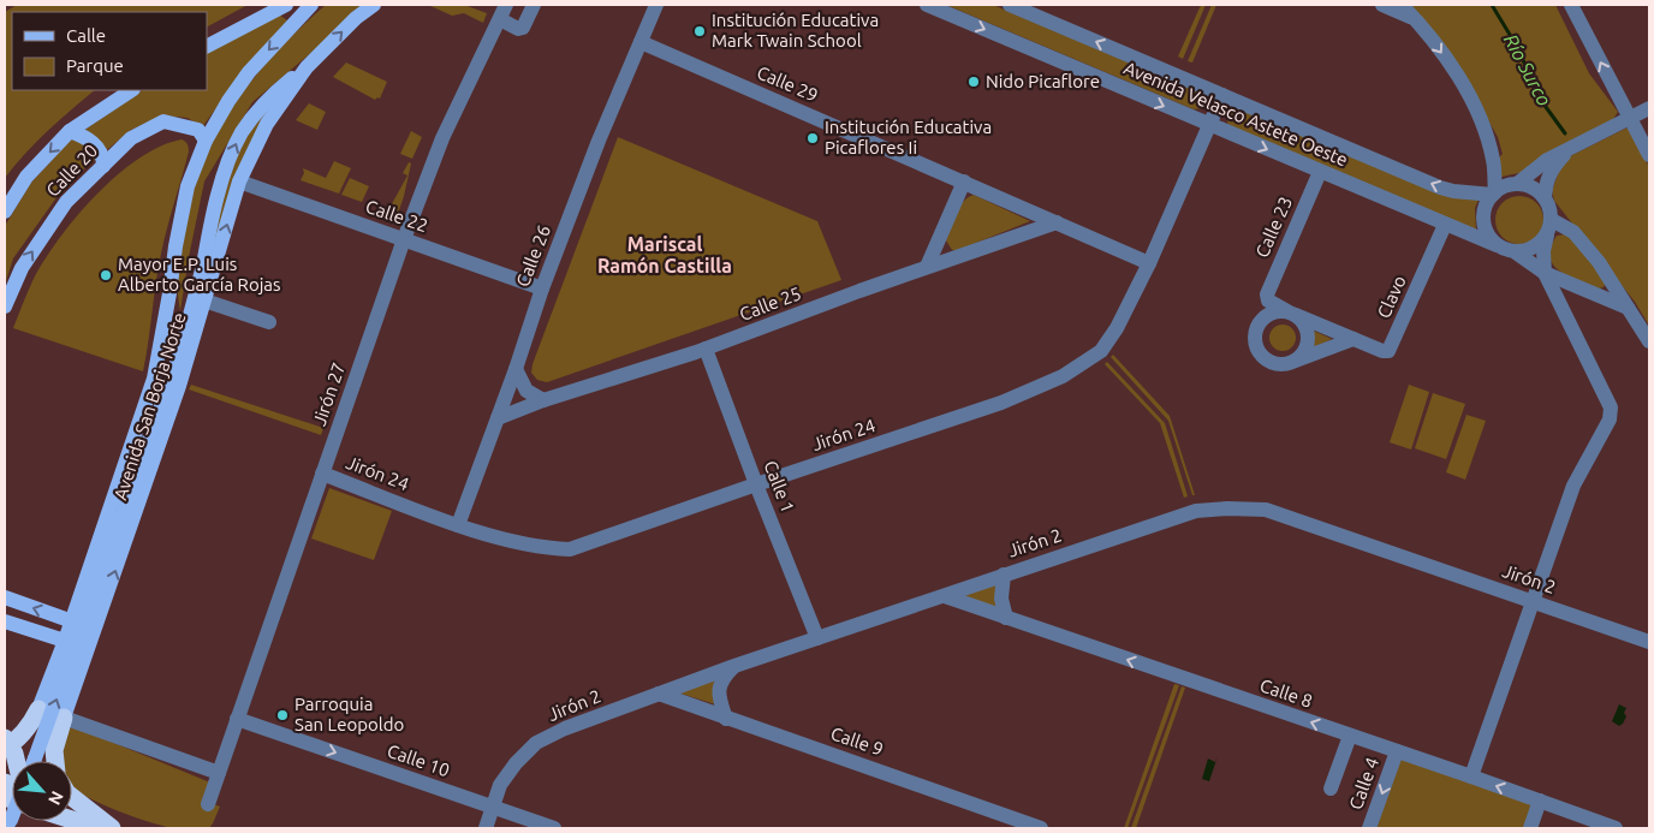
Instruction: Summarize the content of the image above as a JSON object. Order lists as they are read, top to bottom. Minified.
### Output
{"streets":{"main road":["Calle 20","Avenida San Borja Norte"],"street":["Calle 29","Avenida Velasco Astete Oeste","Calle 22","Calle 23","Calle 26","Clavo","Calle 25","Jirón 27","Jirón 24","Calle 1","Jirón 2","Calle 8","Calle 9","Calle 10","Calle 4"]},"crossings":[["Calle 29","Calle 26"],["Calle 29","Calle 25"],["Calle 29","Jirón 24"],["Avenida Velasco Astete Oeste","Calle 23"],["Avenida Velasco Astete Oeste","Clavo"],["Avenida Velasco Astete Oeste","Jirón 24"],["Calle 20","Avenida San Borja Norte"],["Calle 22","Calle 26"],["Calle 22","Jirón 27"],["Calle 22","Avenida San Borja Norte"],["Calle 23","Clavo"],["Calle 26","Calle 25"],["Calle 26","Jirón 24"],["Calle 25","Calle 1"],["Jirón 27","Jirón 24"],["Jirón 27","Calle 10"],["Jirón 24","Calle 1"],["Calle 1","Jirón 2"],["Jirón 2","Calle 8"],["Jirón 2","Calle 9"],["Jirón 2","Calle 10"],["Calle 8","Calle 4"]],"one_way":["Calle 8","Calle 10"],"districts":["Mariscal Ramón Castilla"],"water":["Río Surco"],"places":["Institución Educativa Mark Twain School","Nido Picaflore","Institución Educativa Picaflores Ii","Mayor E.P. Luis Alberto García Rojas","Parroquia San Leopoldo"],"legend":["Calle","Parque"],"north":"bottom right"}
